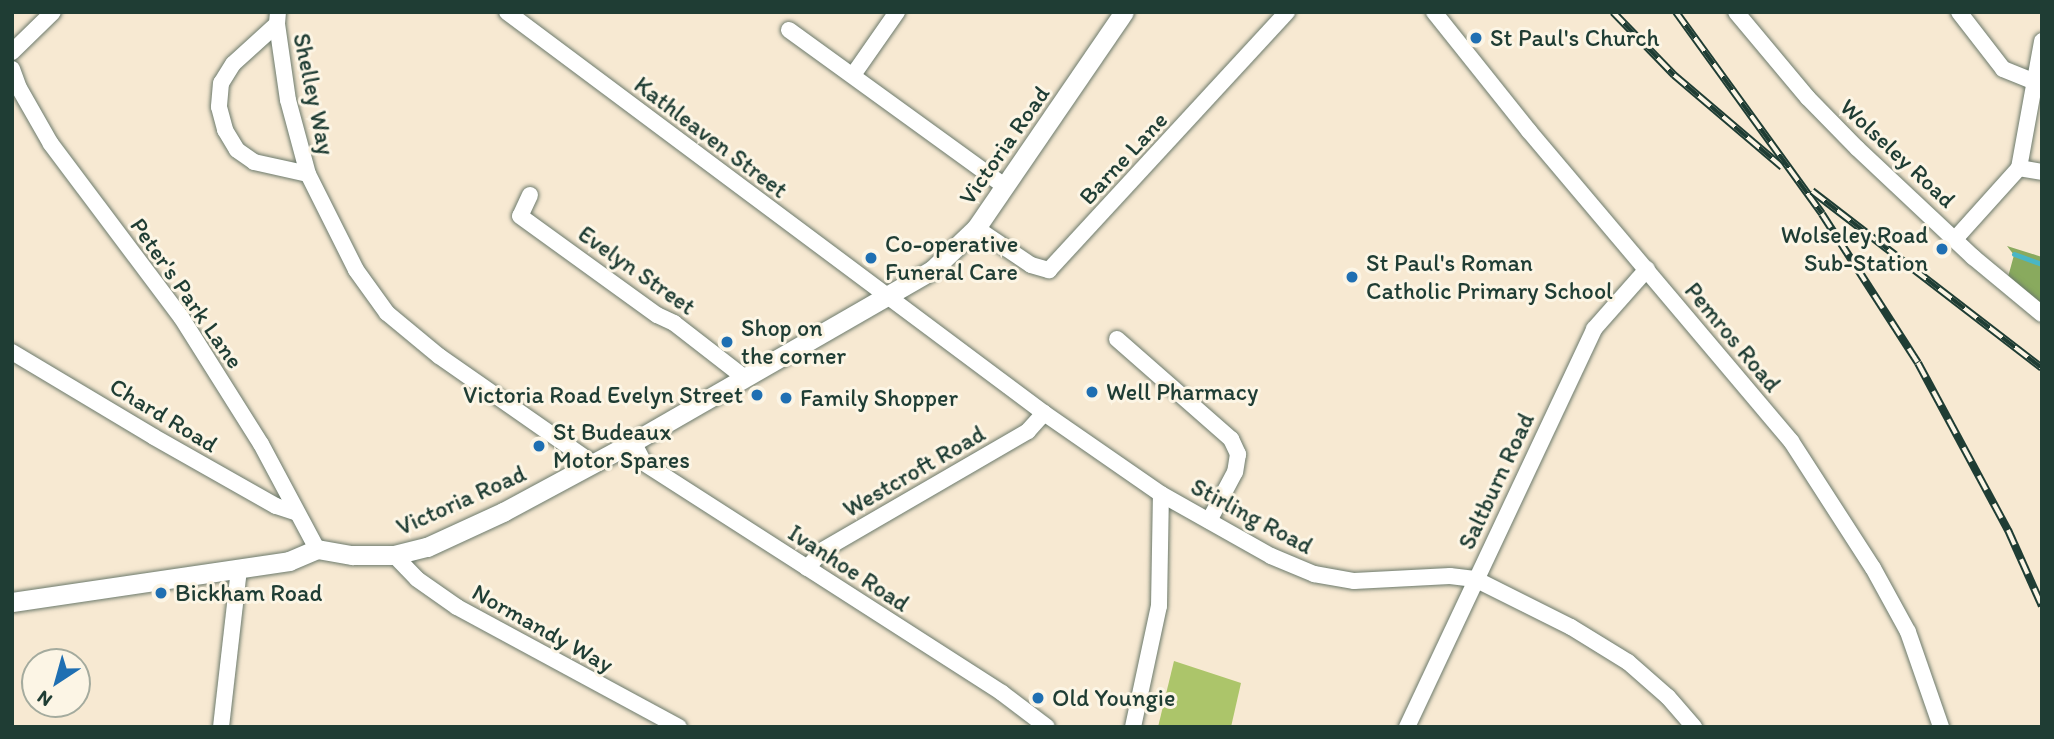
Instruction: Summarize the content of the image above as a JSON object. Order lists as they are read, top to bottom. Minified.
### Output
{"streets":{"street":["Shelley Way","Kathleaven Street","Victoria Road","Wolseley Road","Barne Lane","Evelyn Street","Peter's Park Lane","Pemros Road","Chard Road","Westcroft Road","Saltburn Road","Stirling Road","Ivanhoe Road","Normandy Way"]},"crossings":[["Shelley Way","Victoria Road"],["Kathleaven Street","Victoria Road"],["Kathleaven Street","Stirling Road"],["Victoria Road","Barne Lane"],["Victoria Road","Evelyn Street"],["Victoria Road","Peter's Park Lane"],["Victoria Road","Stirling Road"],["Victoria Road","Ivanhoe Road"],["Victoria Road","Normandy Way"],["Peter's Park Lane","Chard Road"],["Pemros Road","Saltburn Road"],["Westcroft Road","Stirling Road"],["Westcroft Road","Ivanhoe Road"],["Saltburn Road","Stirling Road"]],"places":["St Paul's Church","Wolseley Road Sub-Station","Co-operative Funeral Care","St Paul's Roman Catholic Primary School","Shop on the corner","Well Pharmacy","Victoria Road Evelyn Street","Family Shopper","St Budeaux Motor Spares","Bickham Road","Old Youngie"],"north":"bottom left"}
